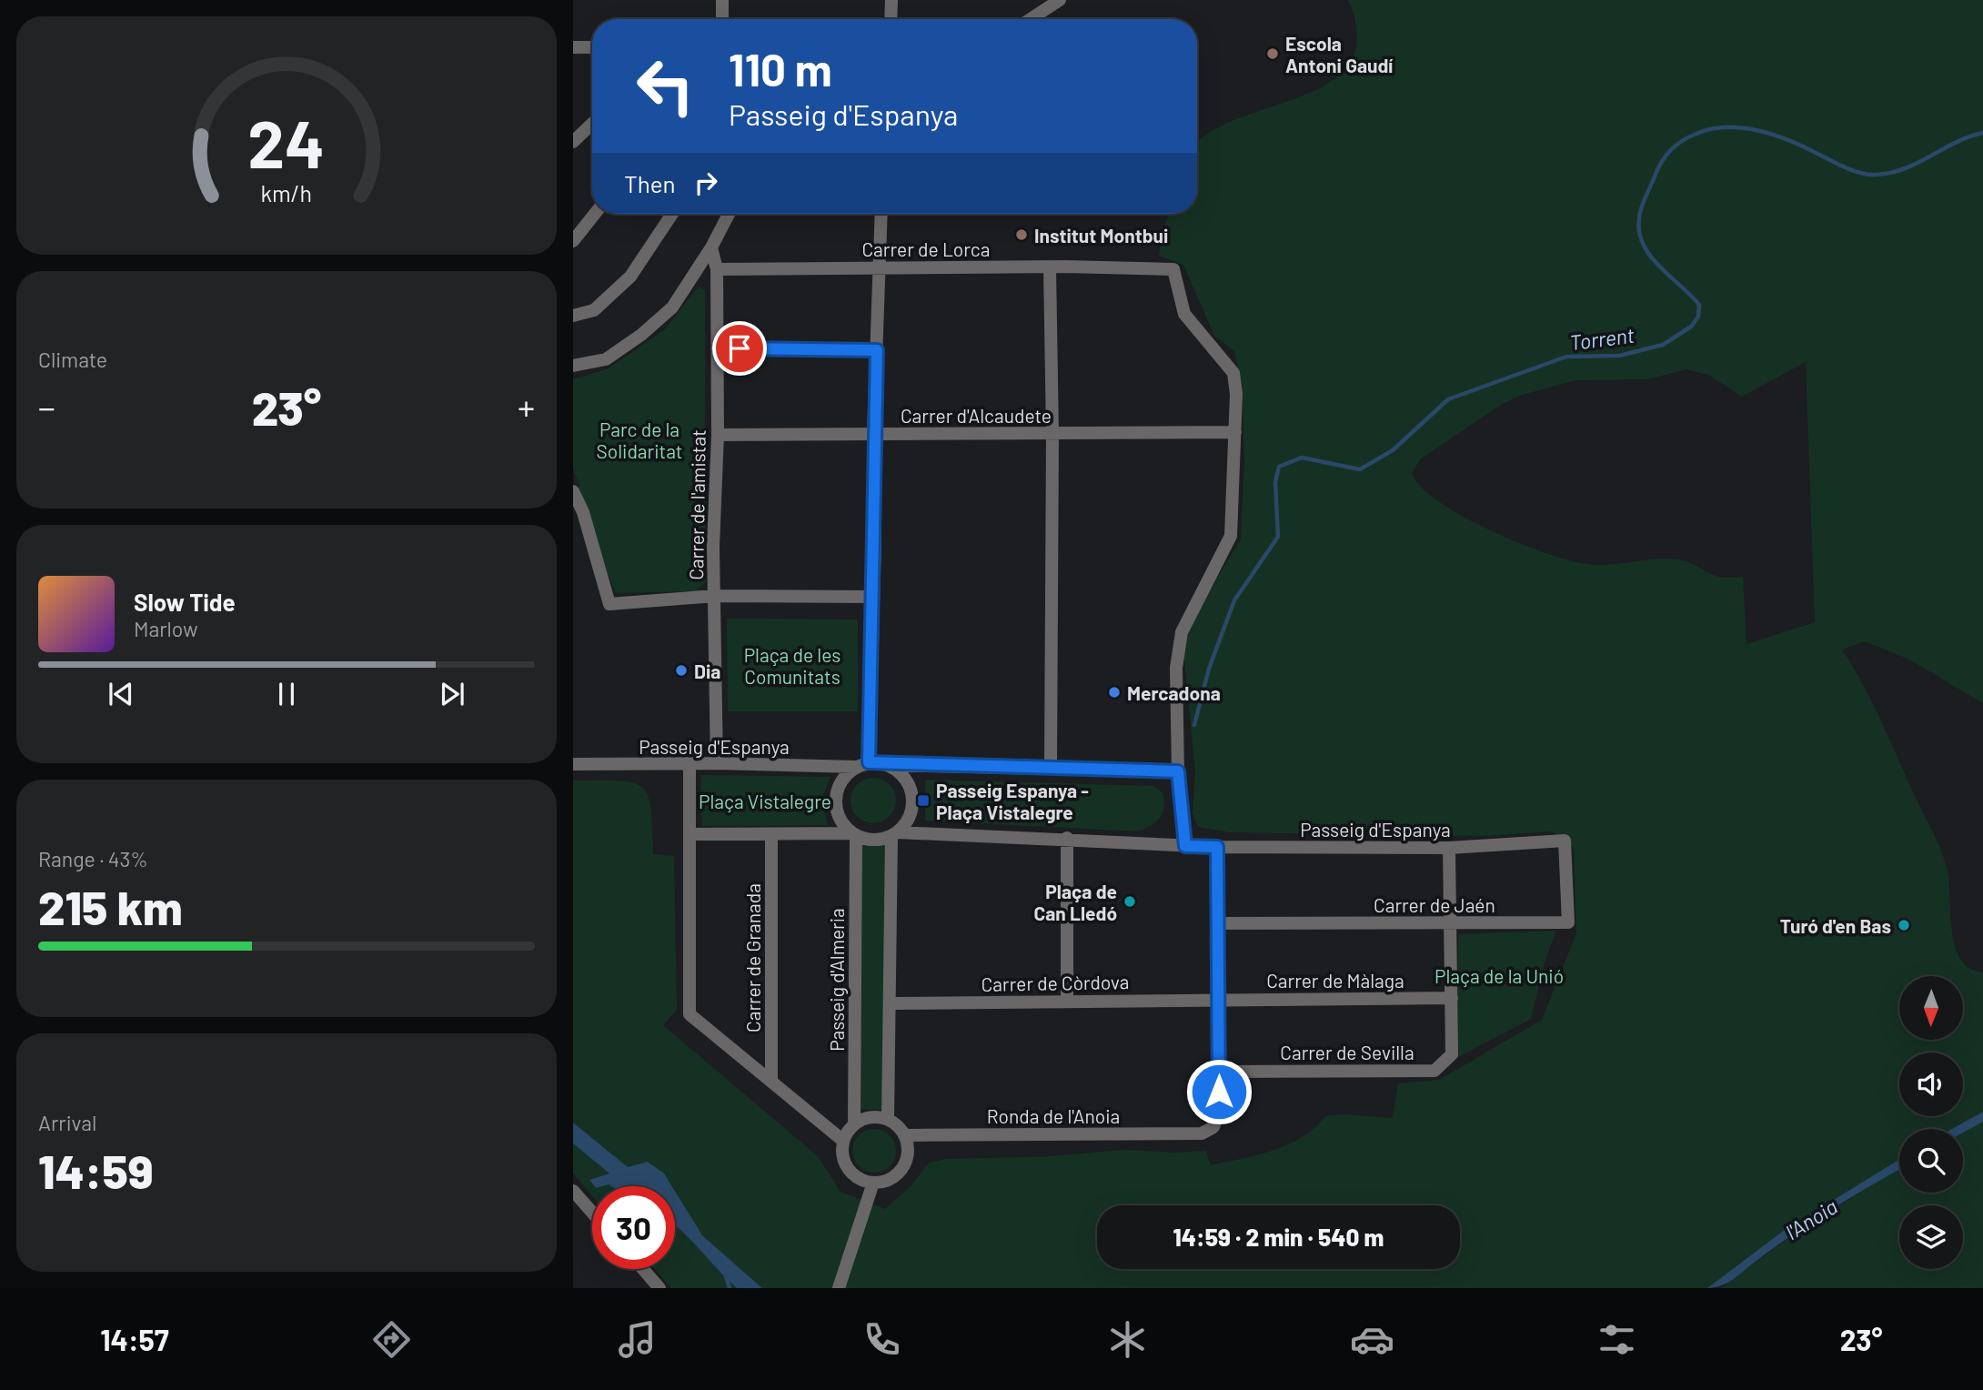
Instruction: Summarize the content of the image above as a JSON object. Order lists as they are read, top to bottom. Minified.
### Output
{"streets":{"street":["Carrer de Lorca","Carrer d'Alcaudete","Carrer de l'amistat","Passeig d'Espanya","Carrer de Jaén","Carrer de Granada","Passeig d'Almeria","Carrer de Màlaga","Carrer de Còrdova","Carrer de Sevilla","Ronda de l'Anoia"]},"crossings":[["Carrer de Lorca","Carrer d'Alcaudete"],["Carrer de Lorca","Carrer de l'amistat"],["Carrer d'Alcaudete","Carrer de l'amistat"],["Carrer de l'amistat","Passeig d'Espanya"],["Passeig d'Espanya","Carrer de Jaén"],["Passeig d'Espanya","Carrer de Granada"],["Passeig d'Espanya","Passeig d'Almeria"],["Passeig d'Espanya","Carrer de Sevilla"],["Carrer de Jaén","Carrer de Sevilla"],["Passeig d'Almeria","Ronda de l'Anoia"],["Carrer de Màlaga","Carrer de Còrdova"],["Carrer de Màlaga","Carrer de Sevilla"],["Carrer de Sevilla","Ronda de l'Anoia"]],"water":["Torrent","l'Anoia"],"parks":["Parc de la Solidaritat","Plaça de les Comunitats","Plaça Vistalegre","Plaça de la Unió"],"places":{"other":["Escola Antoni Gaudí","Institut Montbui","Dia","Mercadona","Plaça de Can Lledó","Turó d'en Bas"],"transit":["Passeig Espanya - Plaça Vistalegre"]},"north":"bottom","page":{"turn":["110 m","Passeig d'Espanya"],"then":"Then","tile":["Climate",["Range · 43%","215 km"],["Arrival","14:59"]],"heat":["−","23°","+"],"song":["Slow Tide","Marlow"],"limit":"30","trip":"14:59 · 2 min · 540 m","tabs":["14:57","23°"],"gauge":["24","km/h"]}}
